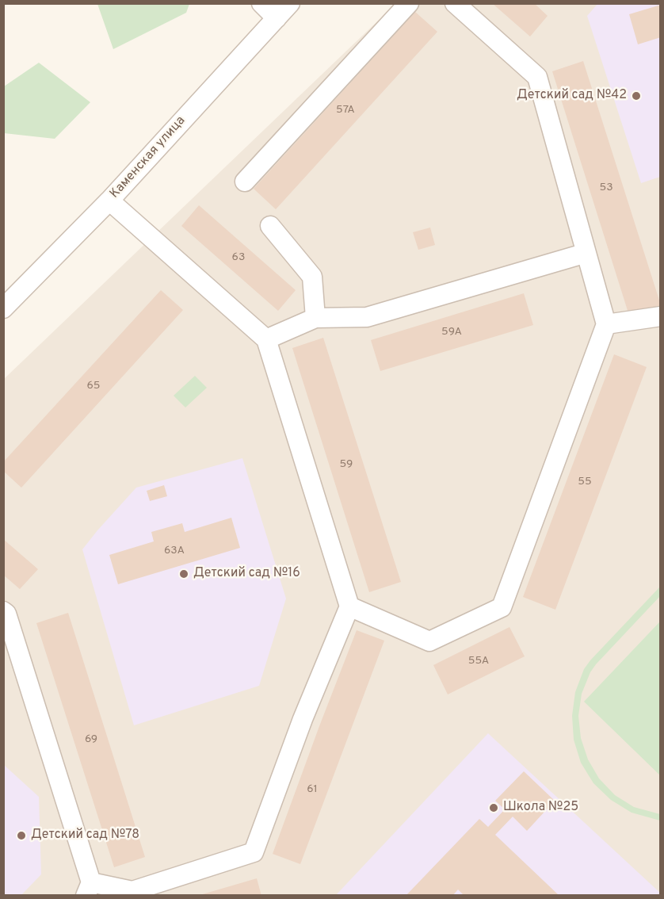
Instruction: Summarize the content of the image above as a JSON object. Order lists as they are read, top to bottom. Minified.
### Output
{"streets":{"street":["Каменская улица"]},"places":["Детский сад №42","Детский сад №16","Школа №25","Детский сад №78"],"house_numbers":["57А","53","63","59А","65","59","55","63А","55А","69","61"]}
